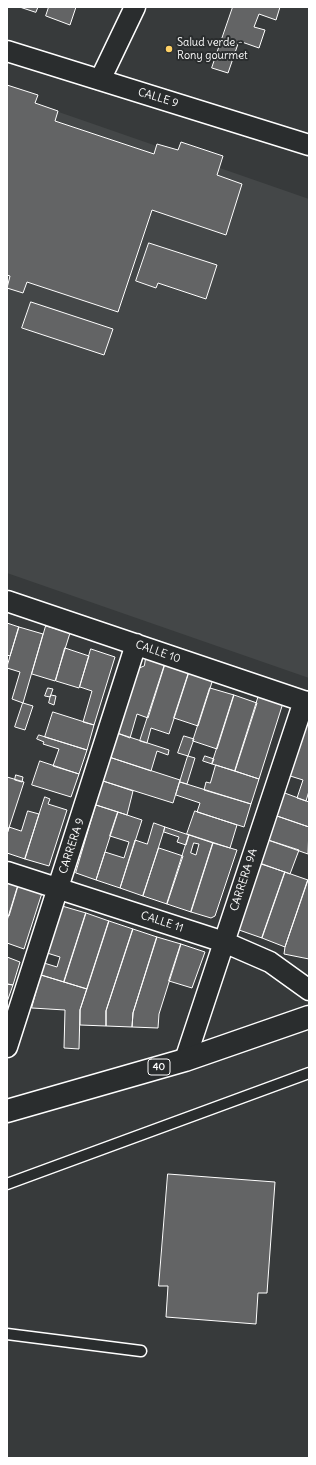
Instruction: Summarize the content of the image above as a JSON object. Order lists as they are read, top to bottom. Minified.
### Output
{"streets":{"highway":["40"],"street":["CALLE 9","CALLE 10","CARRERA 9","CARRERA 9A","CALLE 11"]},"crossings":[["CALLE 10","CARRERA 9"],["CALLE 10","CARRERA 9A"],["CARRERA 9","CALLE 11"],["CARRERA 9A","CALLE 11"],["CARRERA 9A","40"]],"places":["Salud verde - Rony gourmet"]}
